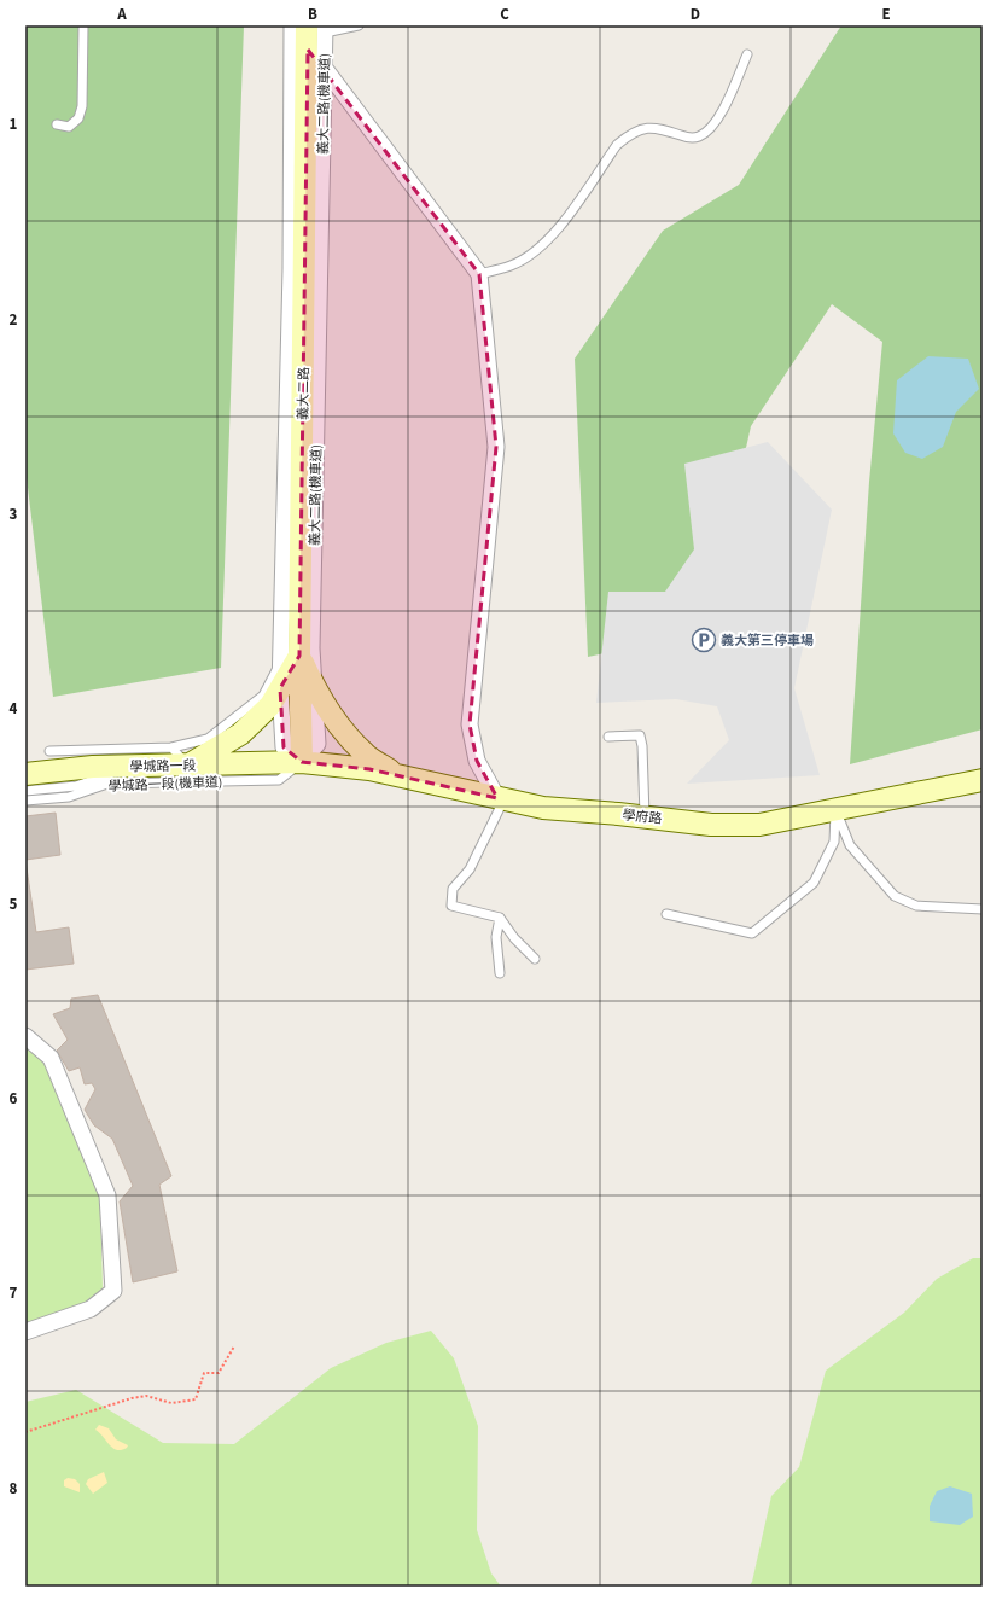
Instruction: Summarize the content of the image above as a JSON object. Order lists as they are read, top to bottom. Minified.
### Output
{"streets":{"street":["義大二路(機車道)","義大二路","學城路一段","學府路"],"lane":["學城路一段(機車道)"]},"crossings":[["義大二路(機車道)","義大二路"],["義大二路(機車道)","學城路一段"],["義大二路(機車道)","學城路一段(機車道)"],["義大二路(機車道)","學府路"],["義大二路","學城路一段"],["義大二路","學城路一段(機車道)"],["義大二路","學府路"],["學城路一段","學城路一段(機車道)"],["學城路一段","學府路"],["學城路一段(機車道)","學府路"]],"places":{"parking":["義大第三停車場"]},"grid":{"columns":["A","B","C","D","E"],"rows":["1","2","3","4","5","6","7","8"]}}
